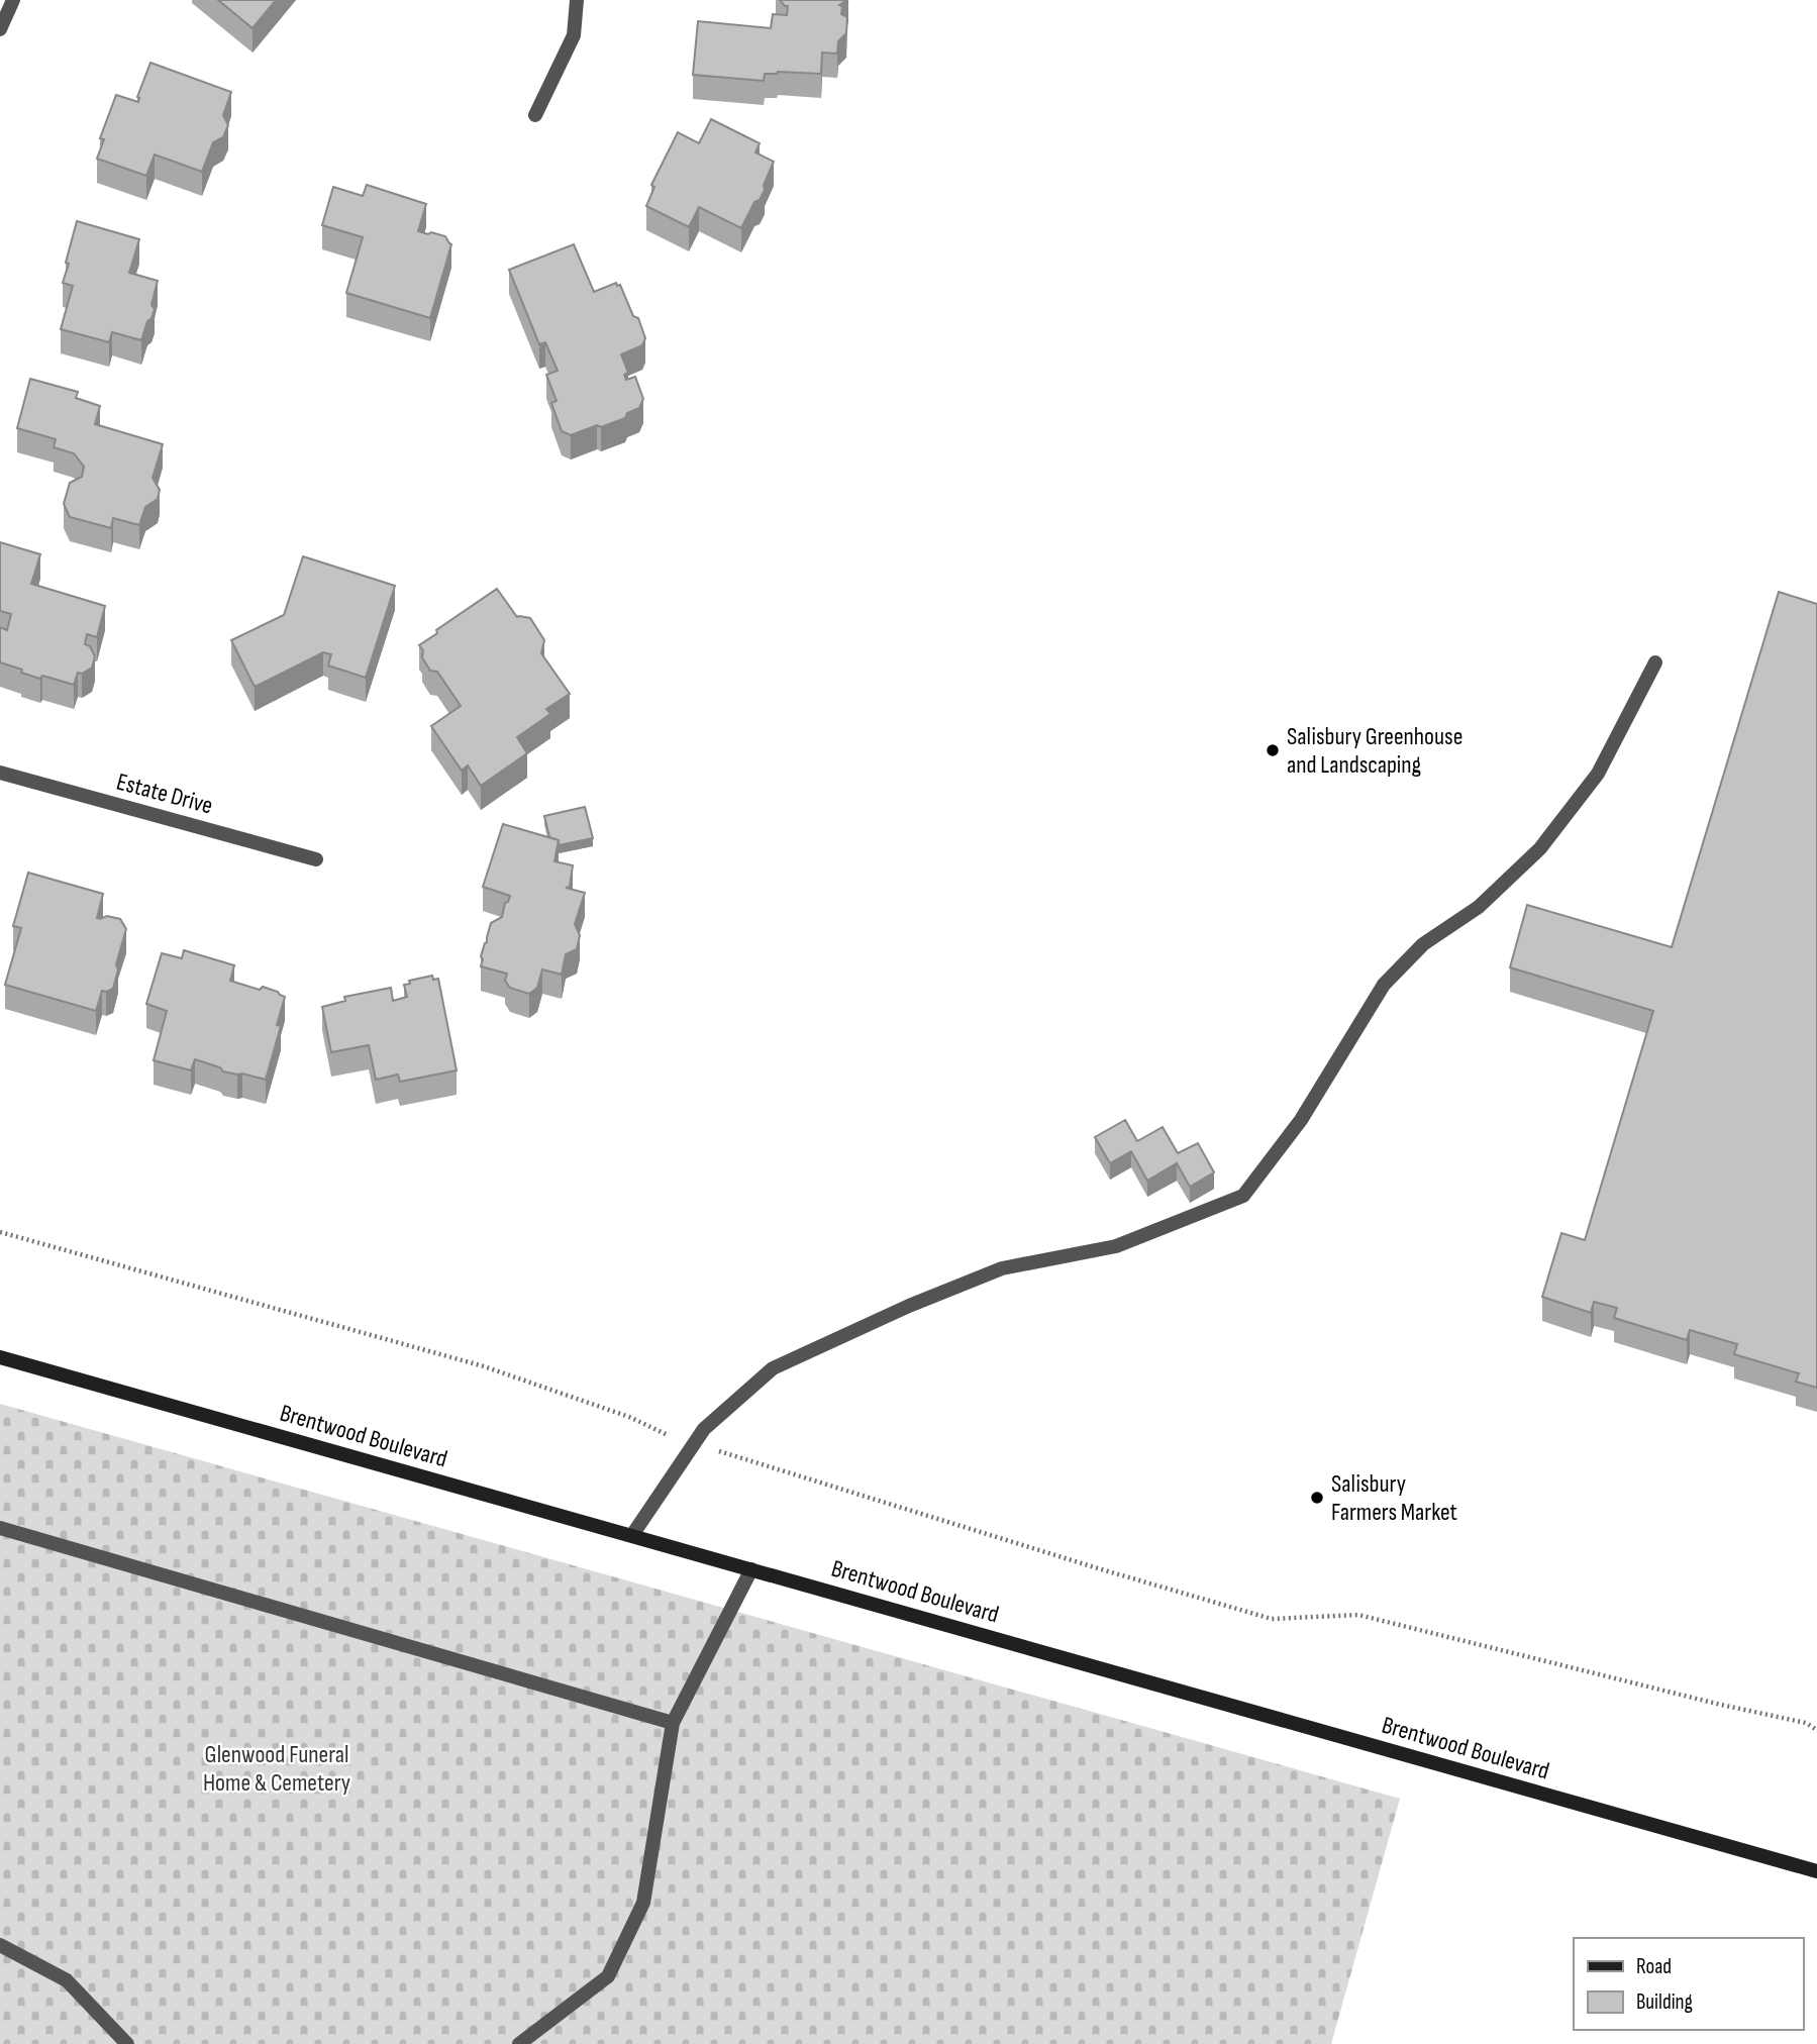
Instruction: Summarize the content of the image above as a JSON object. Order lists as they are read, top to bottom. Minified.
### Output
{"streets":{"street":["Estate Drive","Brentwood Boulevard"]},"parks":["Glenwood Funeral Home & Cemetery"],"places":["Salisbury Greenhouse and Landscaping","Salisbury Farmers Market"],"legend":["Road","Building"]}
